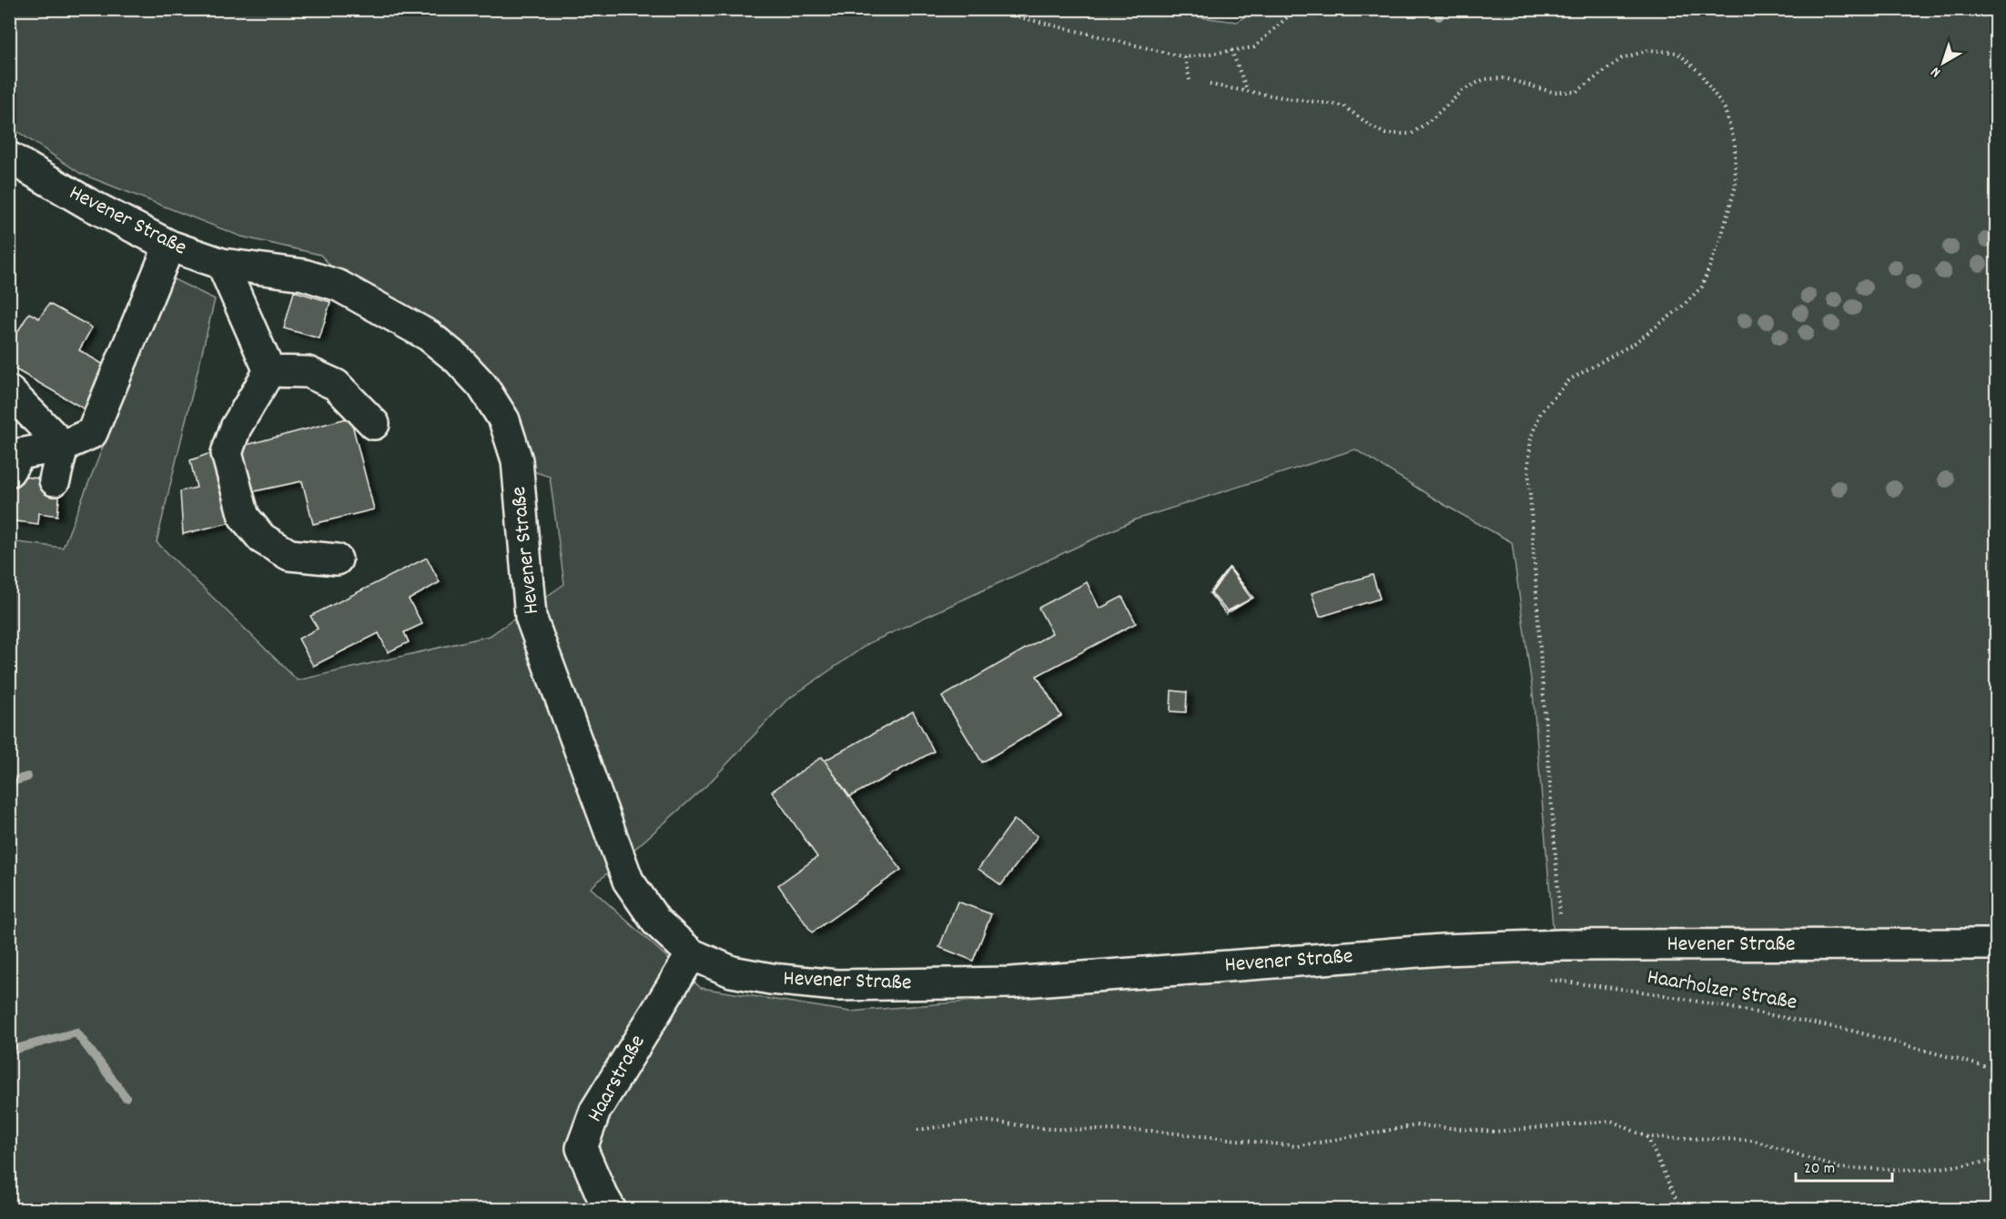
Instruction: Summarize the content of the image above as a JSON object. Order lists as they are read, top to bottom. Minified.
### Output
{"streets":{"street":["Hevener Straße","Haarstraße"],"path":["Haarholzer Straße"]},"crossings":[["Hevener Straße","Haarstraße"]],"scale_bar":"20 m","north":"bottom left"}
